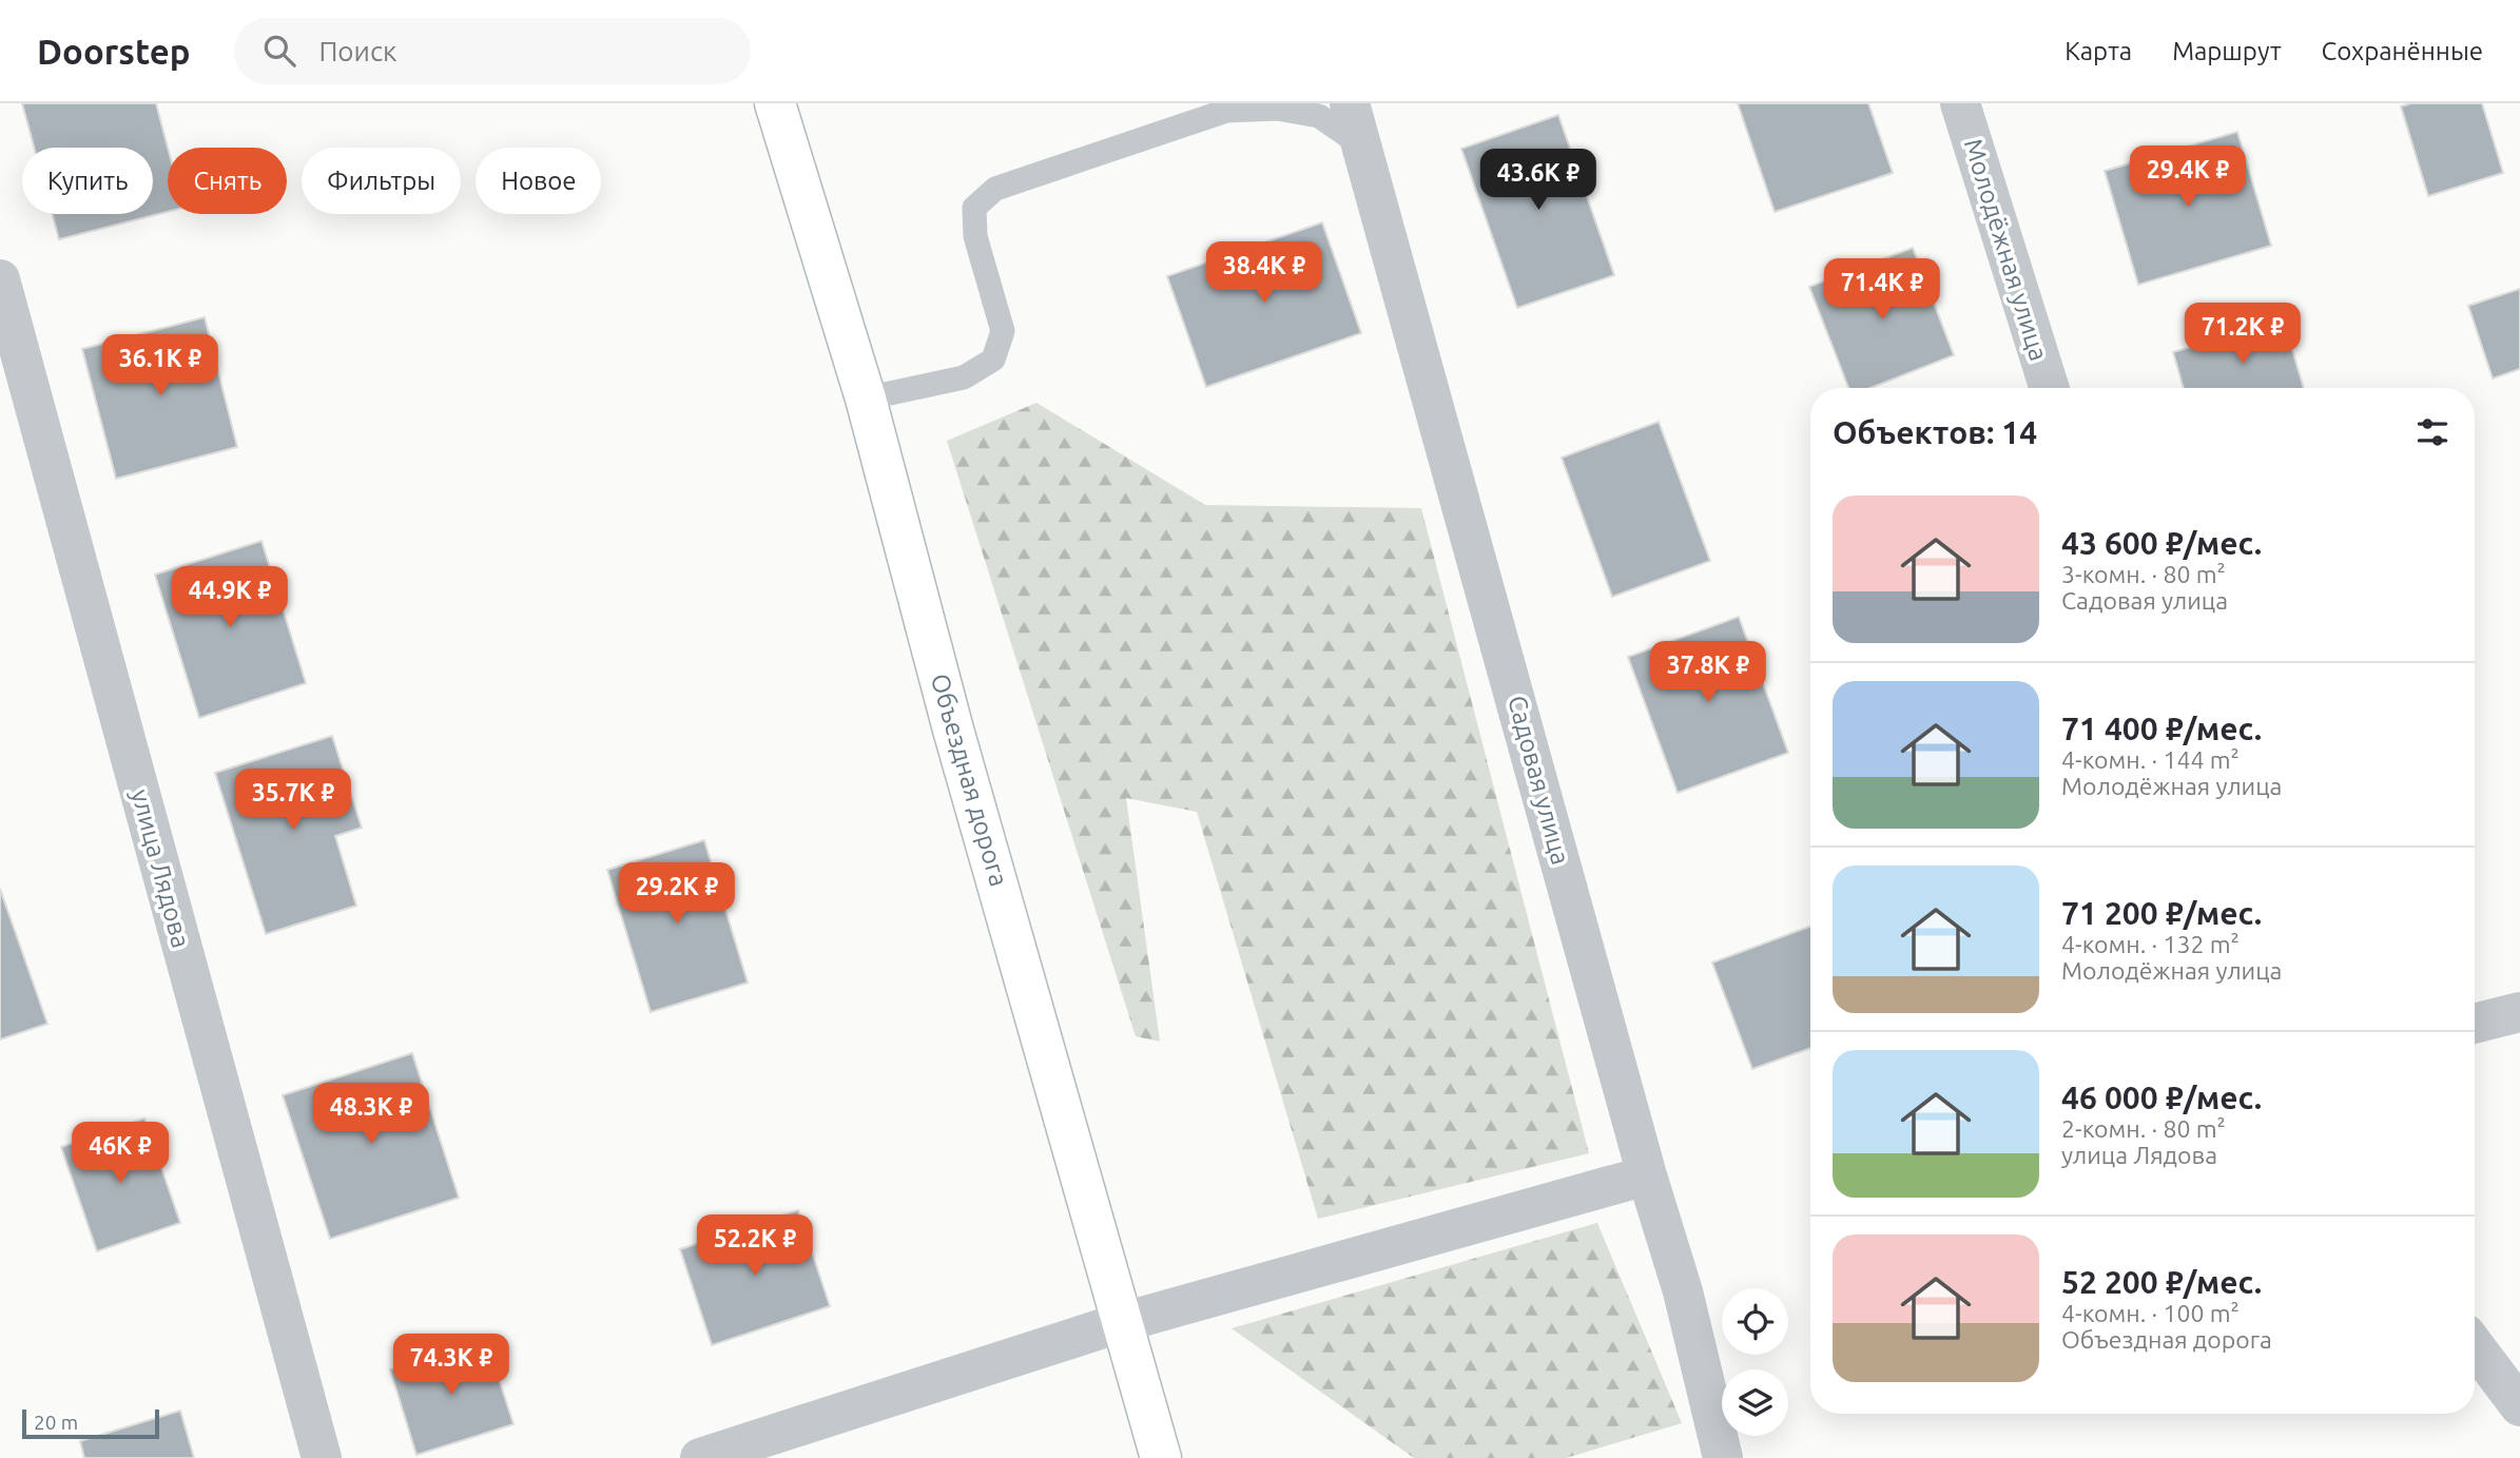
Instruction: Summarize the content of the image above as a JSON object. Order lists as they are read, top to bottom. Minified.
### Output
{"streets":{"main road":["Объездная дорога"],"street":["Молодёжная улица","Садовая улица","улица Лядова"]},"scale_bar":"20 m","page":{"header":"Doorstep","search":"Поиск","nav":["Карта","Маршрут","Сохранённые"],"price":["29.4K ₽","43.6K ₽","38.4K ₽","71.4K ₽","71.2K ₽","36.1K ₽","44.9K ₽","37.8K ₽","35.7K ₽","29.2K ₽","48.3K ₽","46K ₽","52.2K ₽","74.3K ₽"],"chip":["Купить","Снять","Фильтры","Новое"],"heading":"Объектов: 14","list":[{"name":"43 600 ₽/мес.","note":"3-комн. · 80 m² · Садовая улица"},{"name":"71 400 ₽/мес.","note":"4-комн. · 144 m² · Молодёжная улица"},{"name":"71 200 ₽/мес.","note":"4-комн. · 132 m² · Молодёжная улица"},{"name":"46 000 ₽/мес.","note":"2-комн. · 80 m² · улица Лядова"},{"name":"52 200 ₽/мес.","note":"4-комн. · 100 m² · Объездная дорога"}],"scale":"20 m"}}
